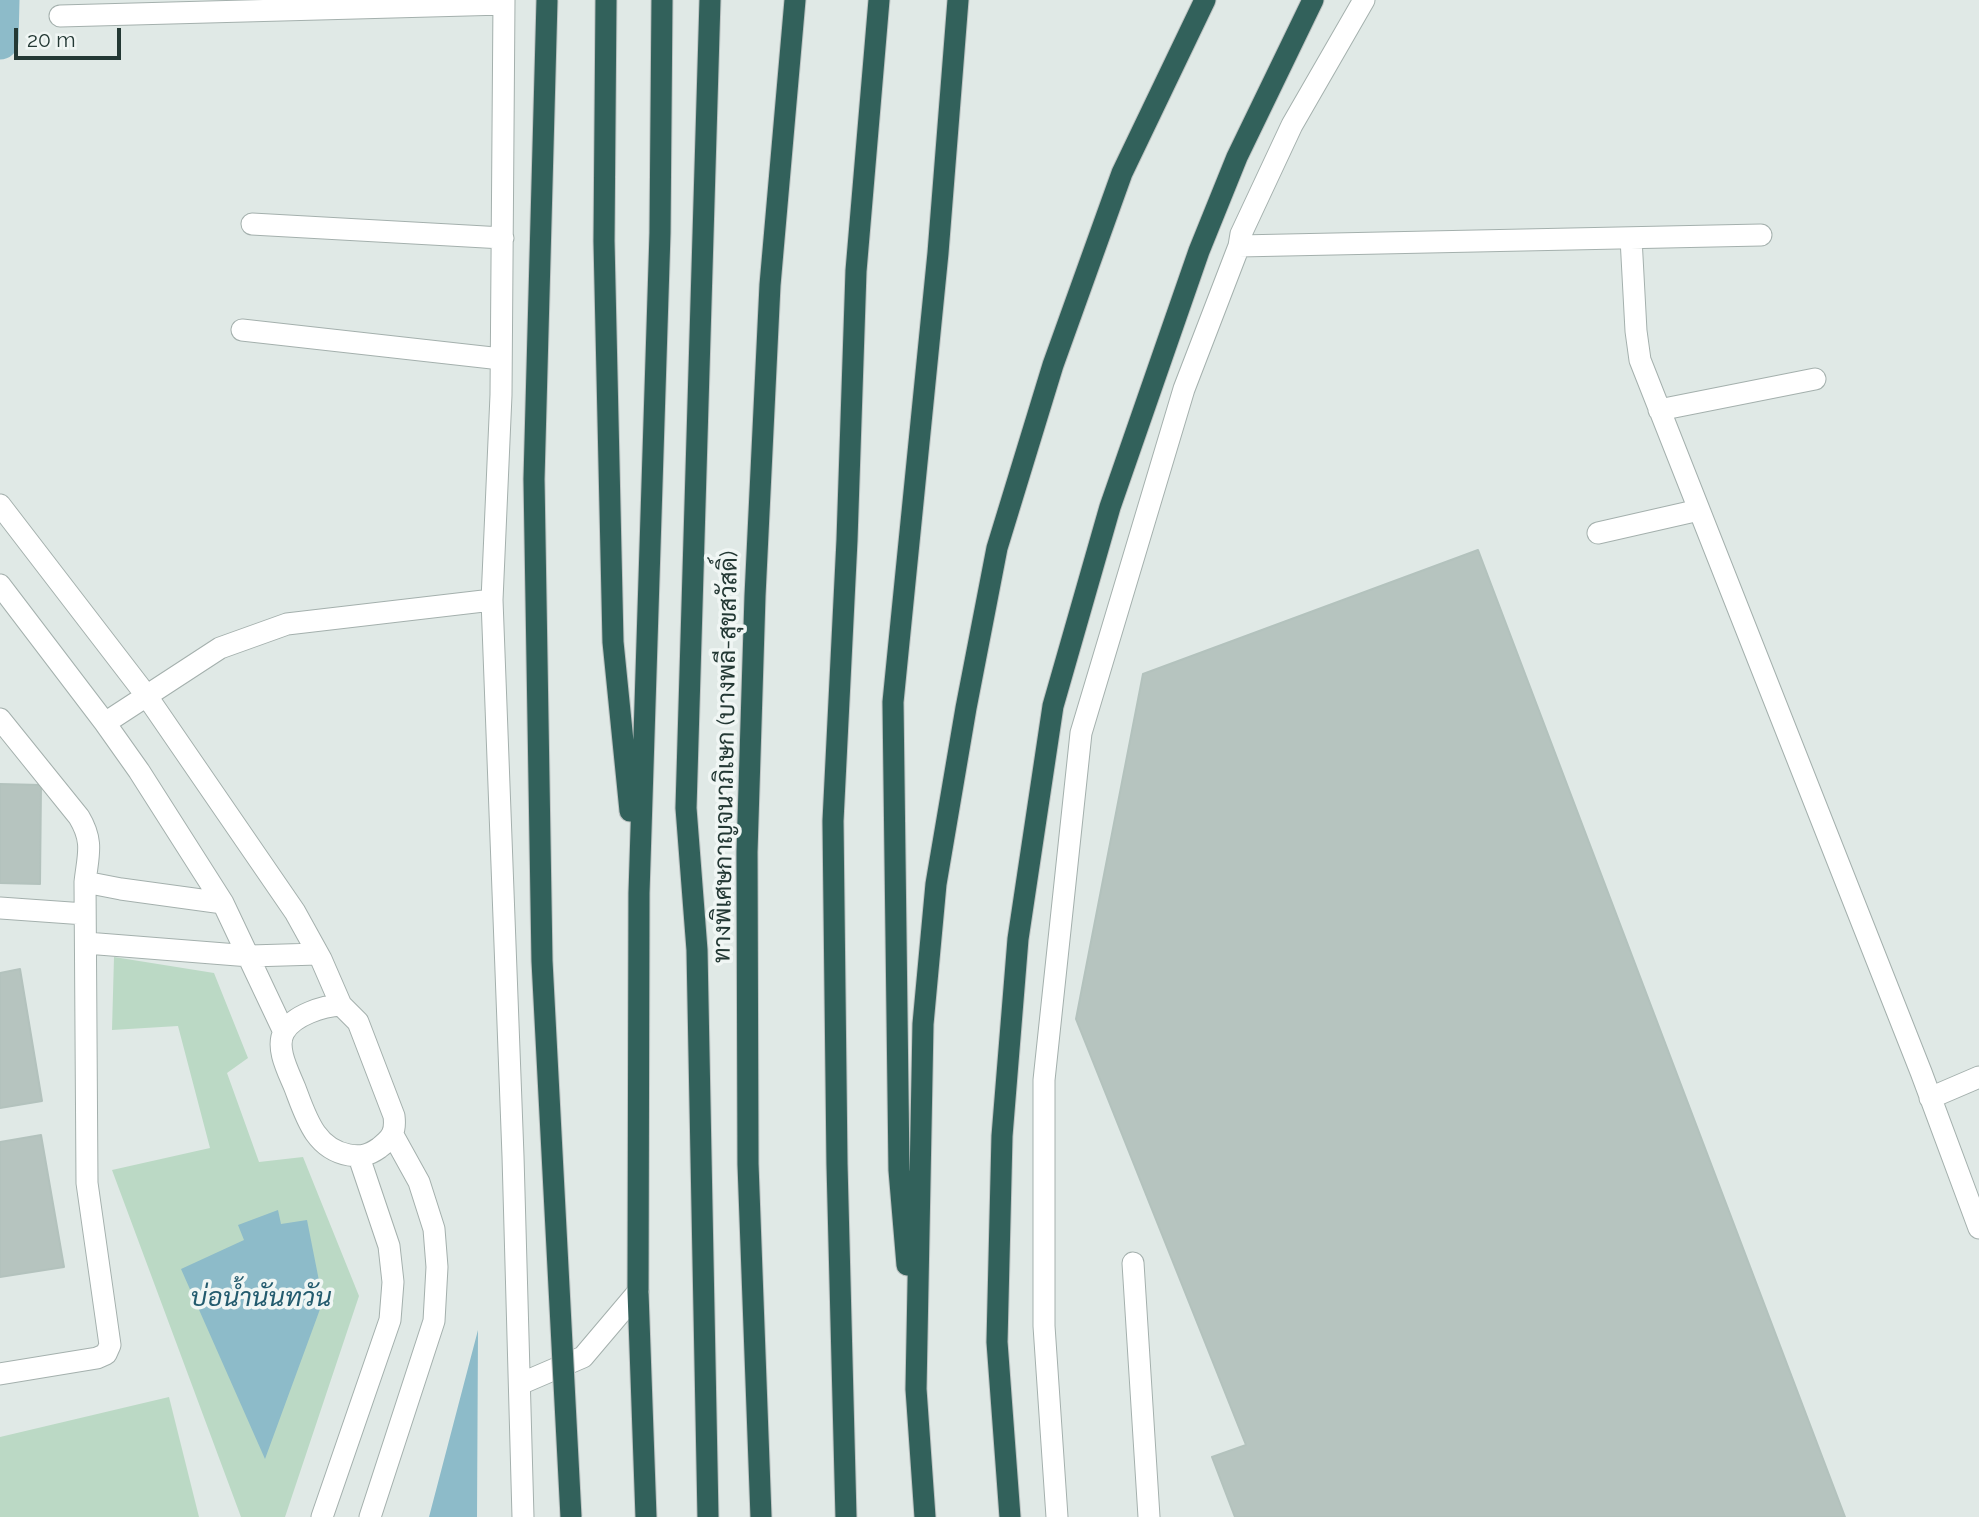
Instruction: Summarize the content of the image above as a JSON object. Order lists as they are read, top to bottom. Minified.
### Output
{"streets":{"highway":["ทางพิเศษกาญจนาภิเษก (บางพลี-สุขสวัสดิ์)"]},"water":["บ่อน้ำนันทวัน"],"scale_bar":"20 m"}
